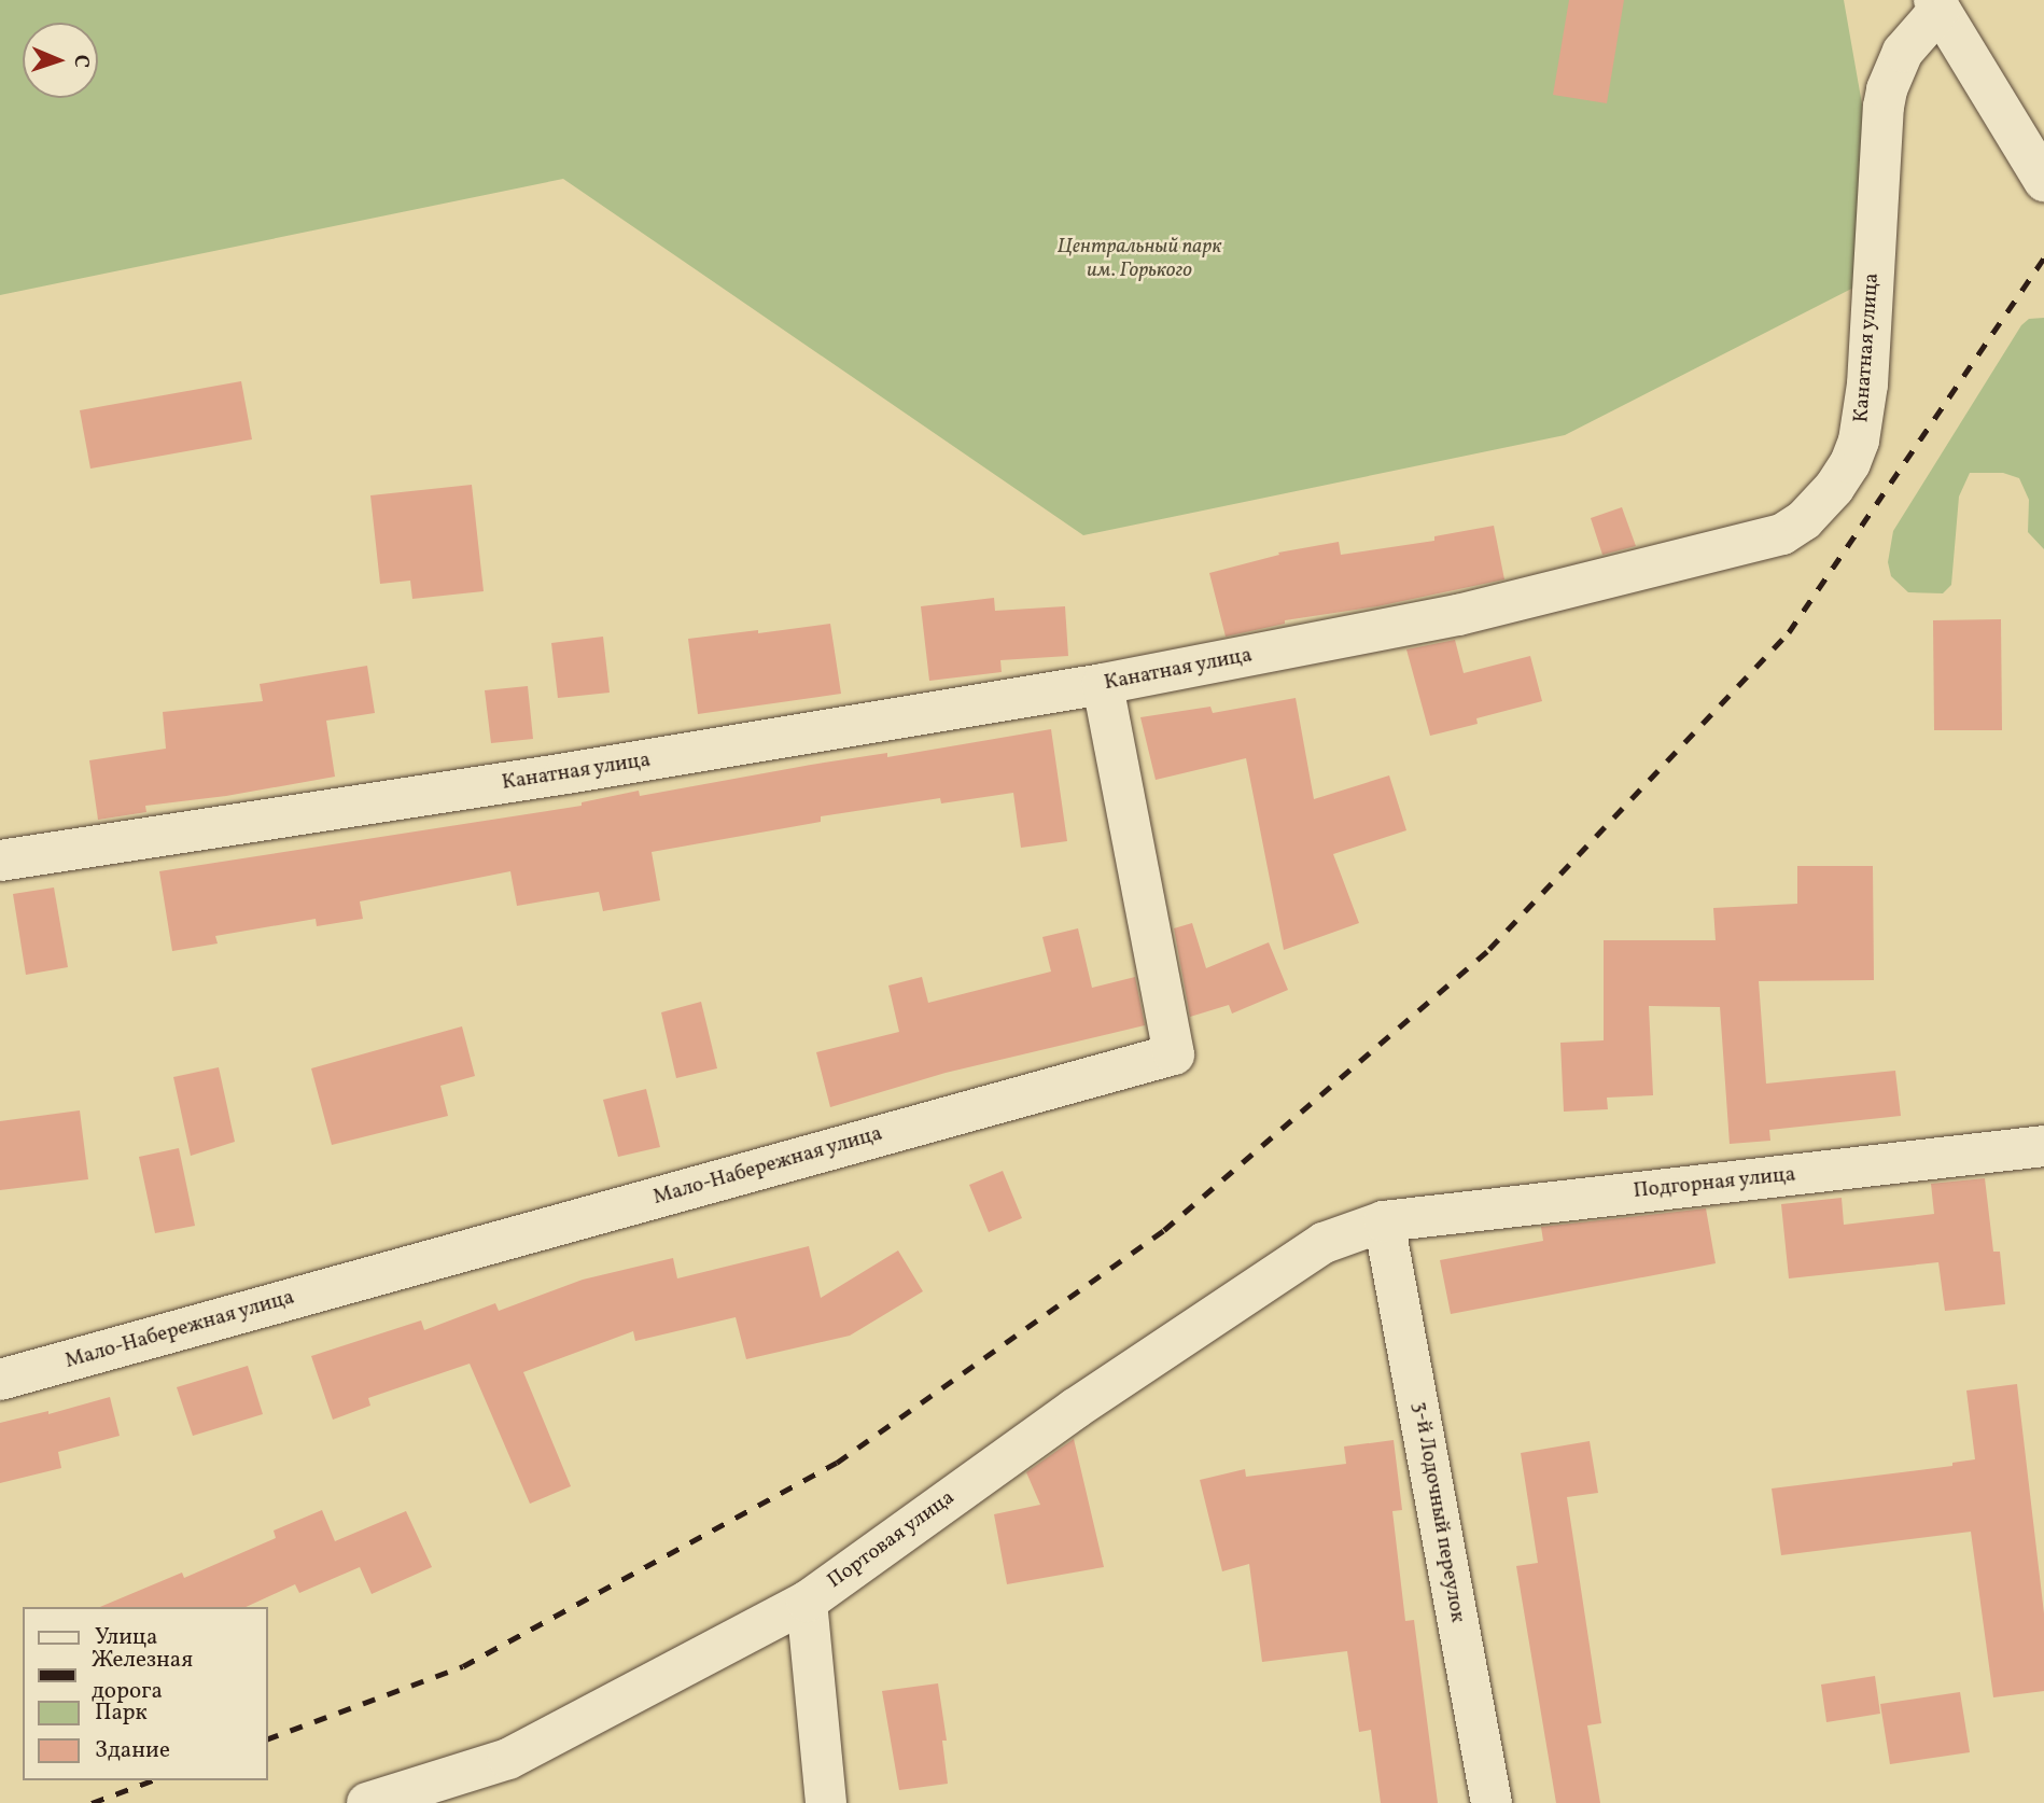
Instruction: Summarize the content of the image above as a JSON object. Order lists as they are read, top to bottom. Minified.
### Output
{"streets":{"street":["Канатная улица","Мало-Набережная улица","Подгорная улица","3-й Лодочный переулок","Портовая улица"]},"crossings":[["Канатная улица","Мало-Набережная улица"],["Подгорная улица","3-й Лодочный переулок"],["Подгорная улица","Портовая улица"],["3-й Лодочный переулок","Портовая улица"]],"parks":["Центральный парк им. Горького"],"legend":["Улица","Железная дорога","Парк","Здание"],"north":"right"}
